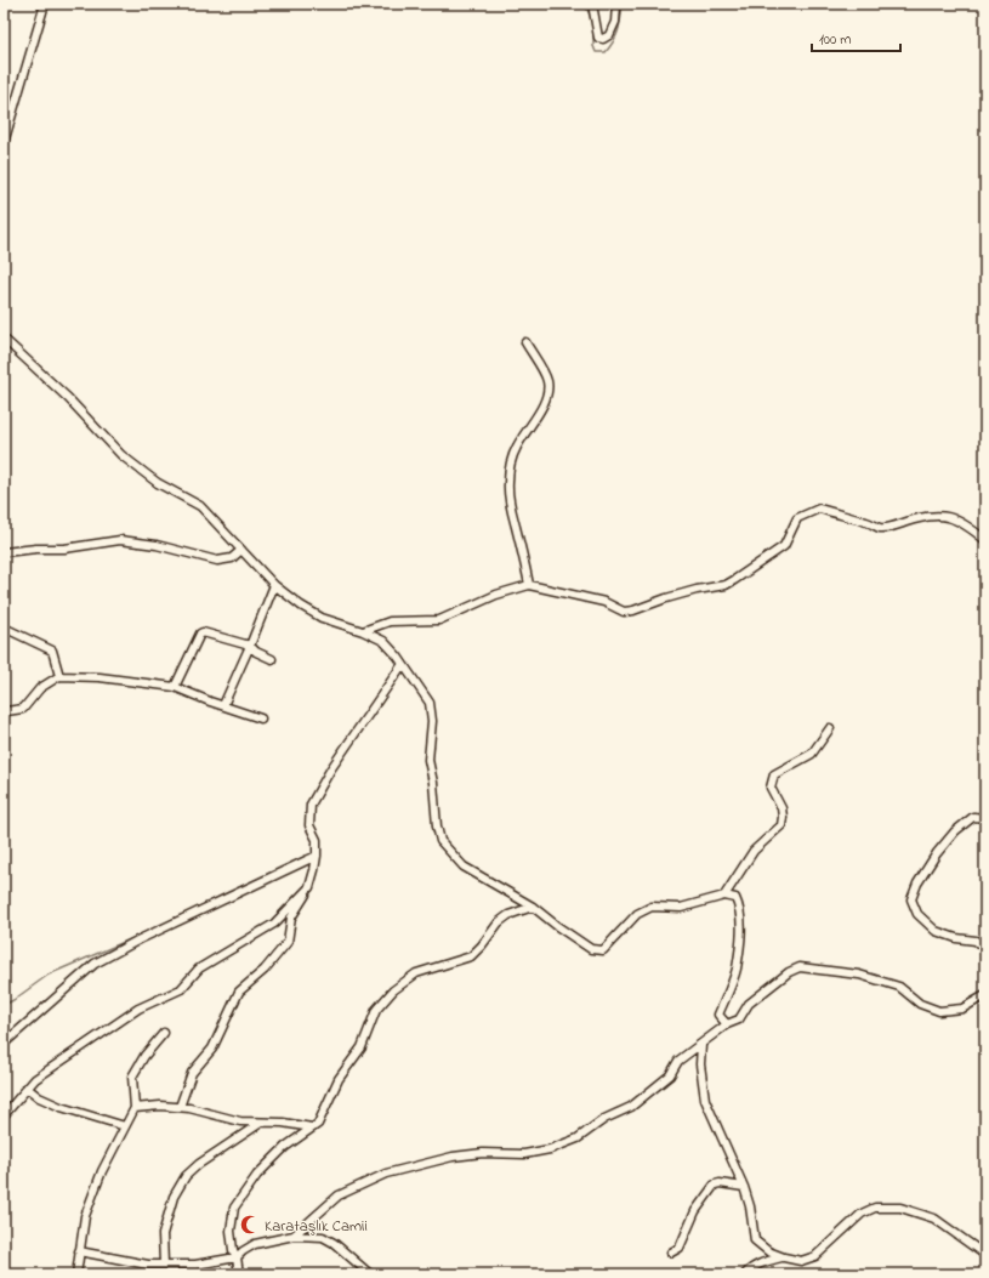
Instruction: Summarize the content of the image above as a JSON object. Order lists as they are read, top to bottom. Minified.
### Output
{"places":{"mosque":["Karataşlık Camii"]},"scale_bar":"100 m"}
